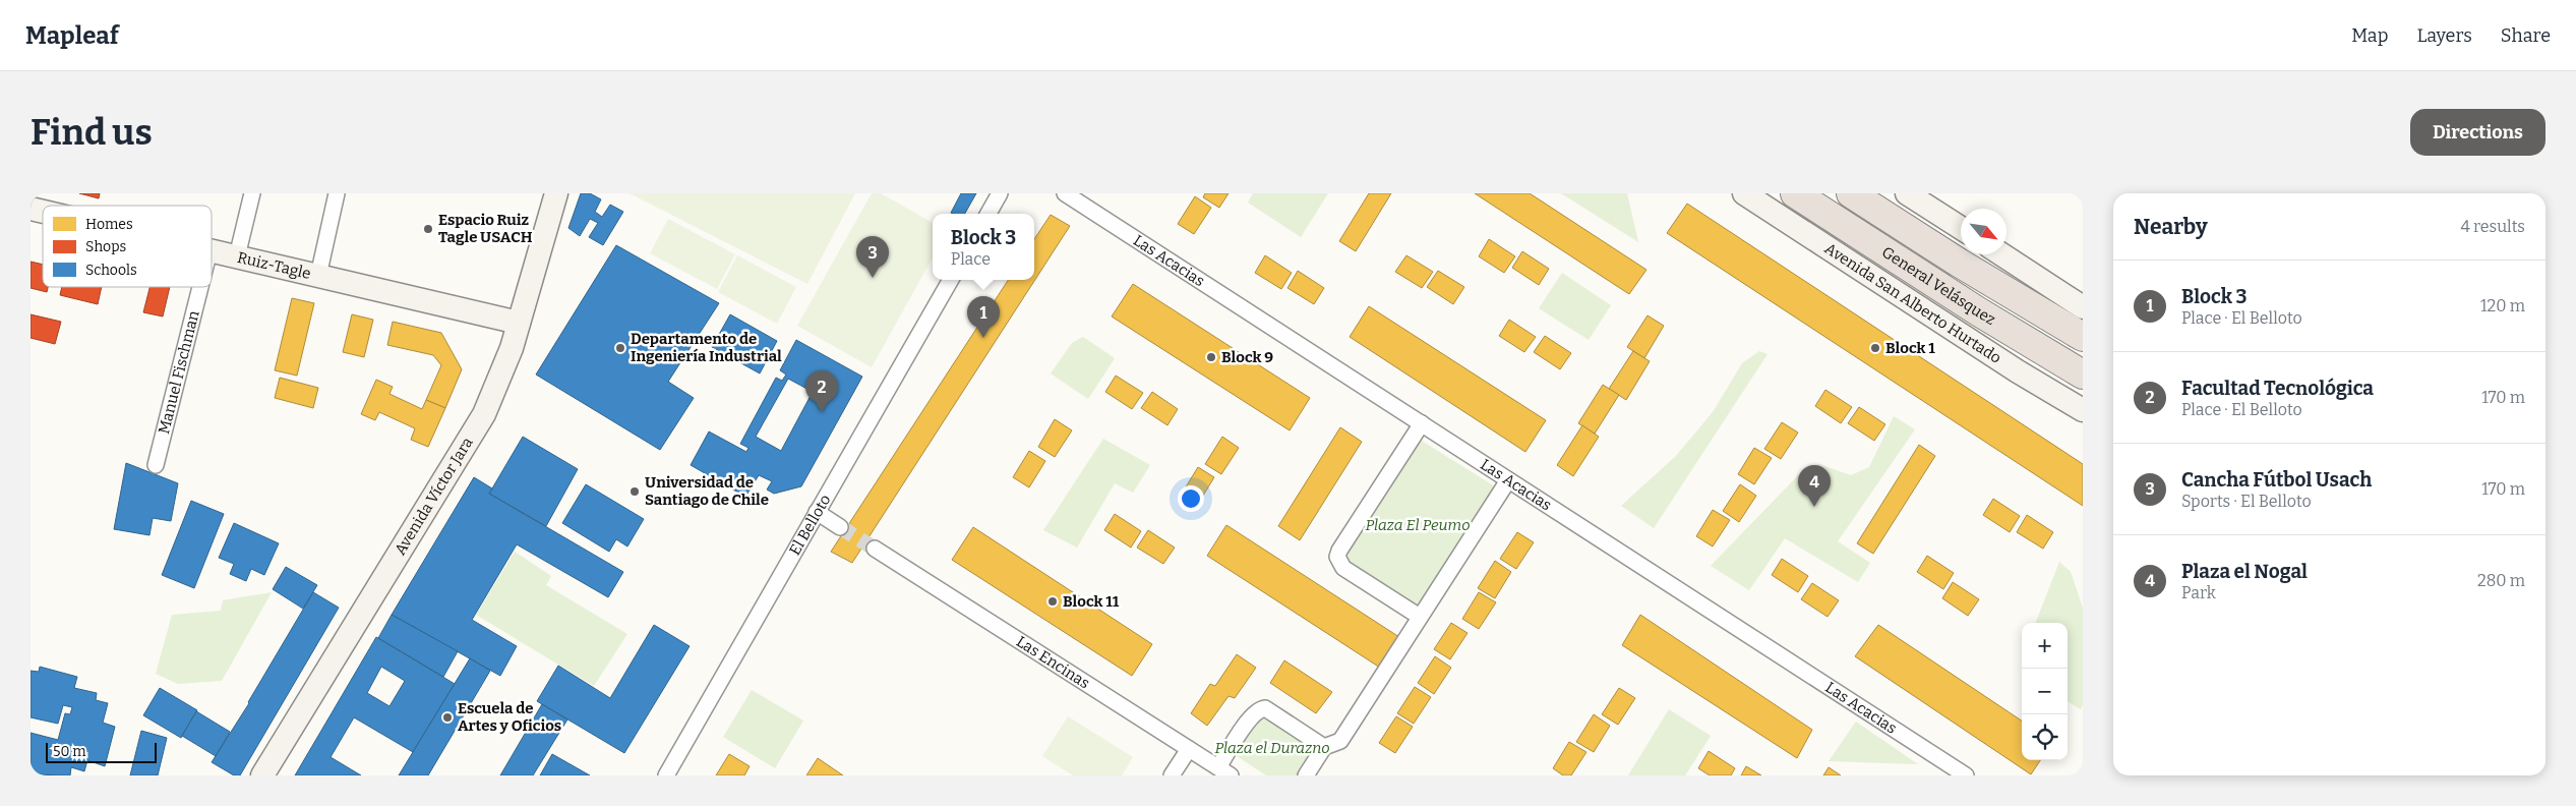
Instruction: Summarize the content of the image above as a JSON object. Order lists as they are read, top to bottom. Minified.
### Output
{"streets":{"highway":["General Velásquez"],"main road":["Ruiz-Tagle","Avenida San Alberto Hurtado","Avenida Víctor Jara"],"street":["Las Acacias","Manuel Fischman","El Belloto","Las Encinas"]},"crossings":[["Ruiz-Tagle","Avenida Víctor Jara"]],"parks":["Plaza El Peumo","Plaza el Durazno"],"places":["Espacio Ruiz Tagle USACH","Departamento de Ingeniería Industrial","Block 1","Block 9","Universidad de Santiago de Chile","Block 11","Escuela de Artes y Oficios"],"legend":["Homes","Shops","Schools"],"scale_bar":"50 m","north":"bottom right","page":{"header":"Mapleaf","nav":["Map","Layers","Share"],"buttons":"Directions","title":"Find us","heading":["Nearby","4 results"],"popup":["Block 3","Place"],"pins":["3","1","2","4"],"list":[{"mark":"1","name":"Block 3","note":"Place · El Belloto","value":"120 m"},{"mark":"2","name":"Facultad Tecnológica","note":"Place · El Belloto","value":"170 m"},{"mark":"3","name":"Cancha Fútbol Usach","note":"Sports · El Belloto","value":"170 m"},{"mark":"4","name":"Plaza el Nogal","note":"Park","value":"280 m"}],"map_buttons":["+","−"],"scale":"50 m"}}
